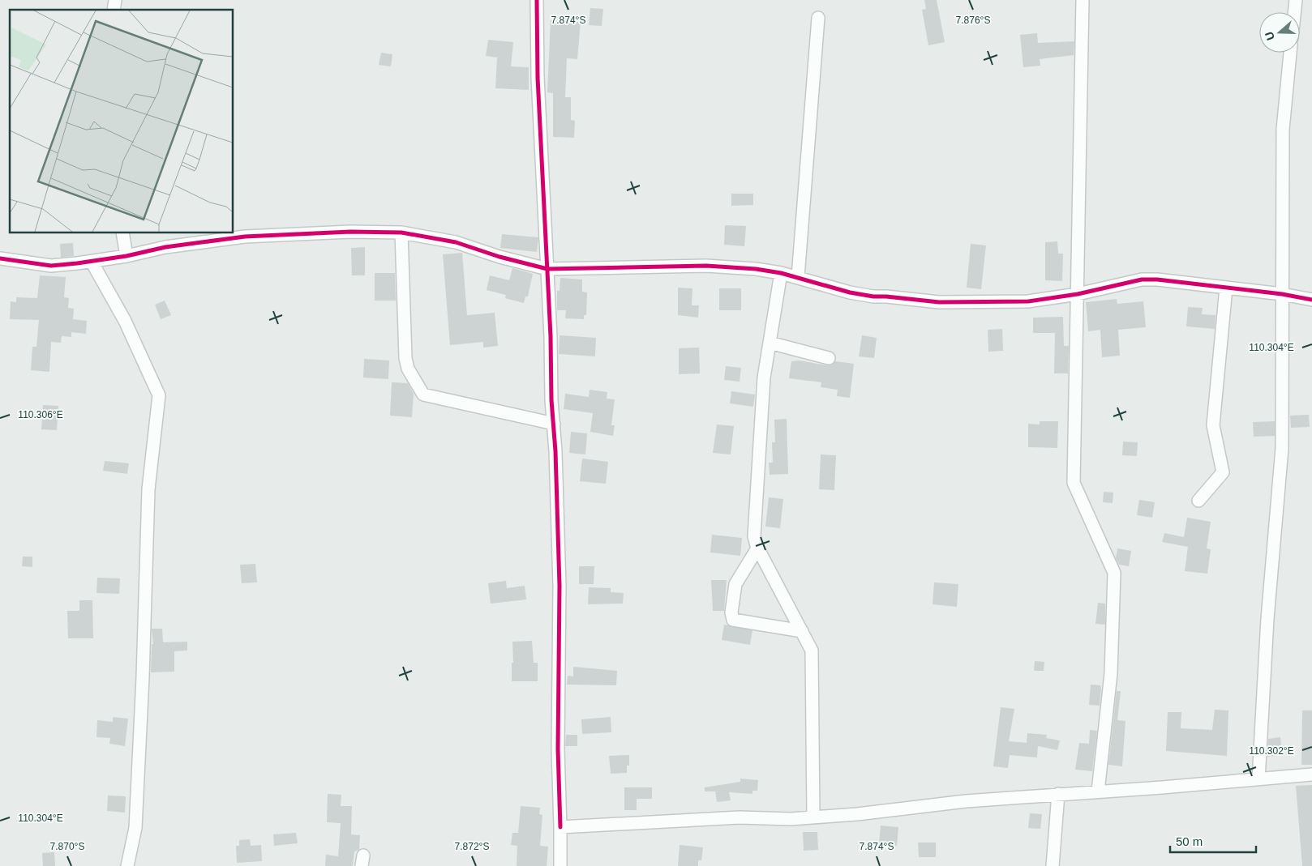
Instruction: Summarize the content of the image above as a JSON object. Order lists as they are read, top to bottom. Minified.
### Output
{"scale_bar":"50 m","north":"left","coordinates":["7.874°S","7.876°S","110.304°E","110.306°E","110.302°E","7.870°S","7.872°S"]}
